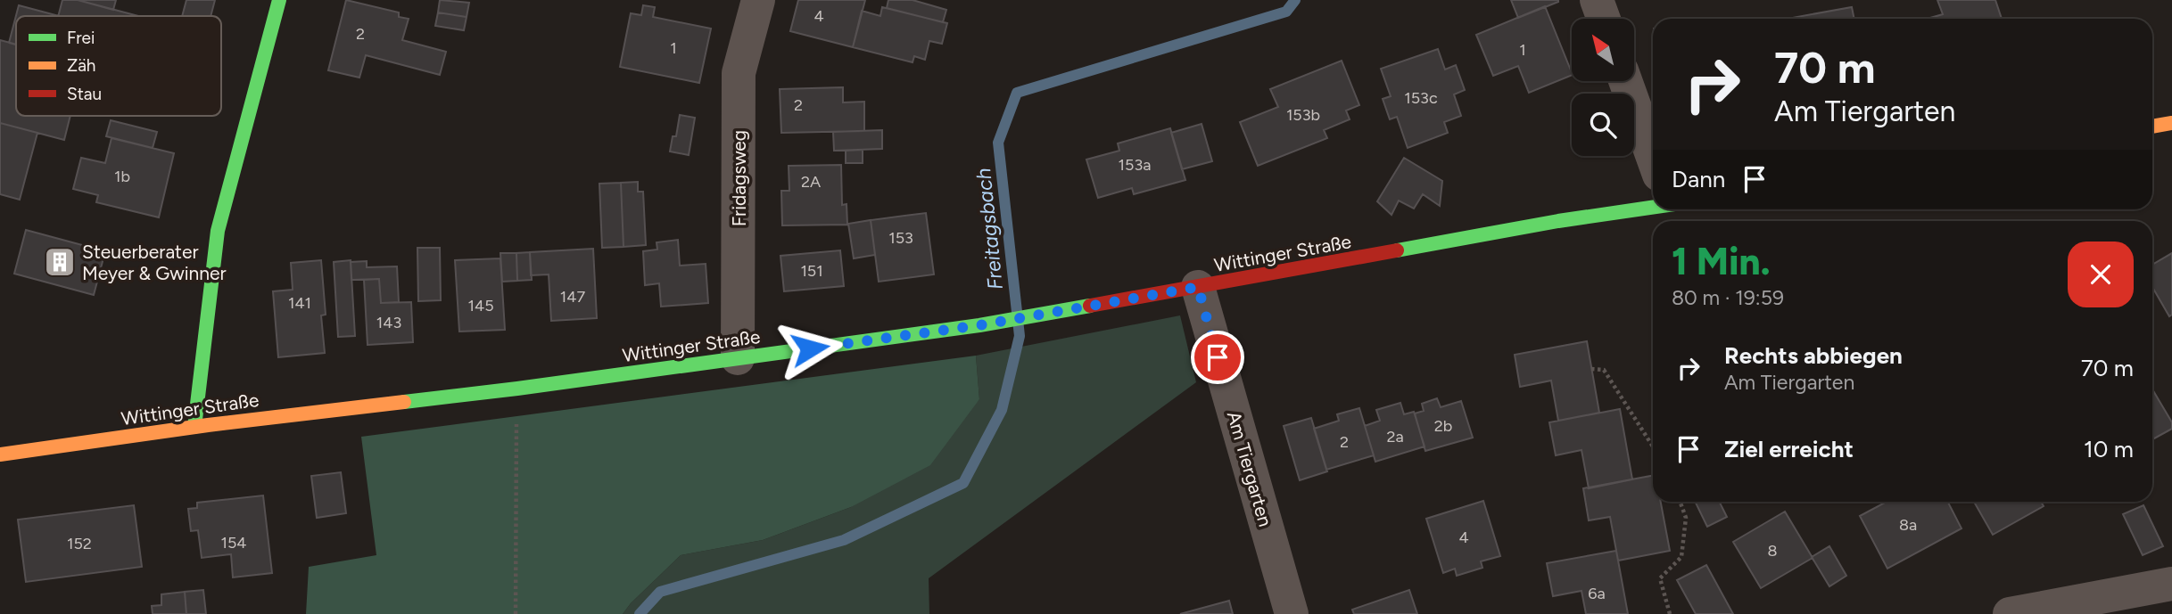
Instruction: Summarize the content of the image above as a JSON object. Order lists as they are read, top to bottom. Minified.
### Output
{"streets":{"main road":["Wittinger Straße"],"street":["Fridagsweg","Am Tiergarten"]},"crossings":[["Fridagsweg","Wittinger Straße"],["Wittinger Straße","Am Tiergarten"]],"water":["Freitagsbach"],"places":{"building":["Steuerberater Meyer & Gwinner"]},"house_numbers":["4","2","1","1","153c","2","153b","153a","1b","2A","153","151","147","141","145","143","2b","2a","2","8a","4","154","152","8","6a"],"legend":["Frei","Zäh","Stau"],"north":"top left","page":{"turn":["70 m","Am Tiergarten"],"then":"Dann","heading":["1 Min.","80 m · 19:59"],"list":[{"name":"Rechts abbiegen","note":"Am Tiergarten","value":"70 m"},{"name":"Ziel erreicht","value":"10 m"}]}}
